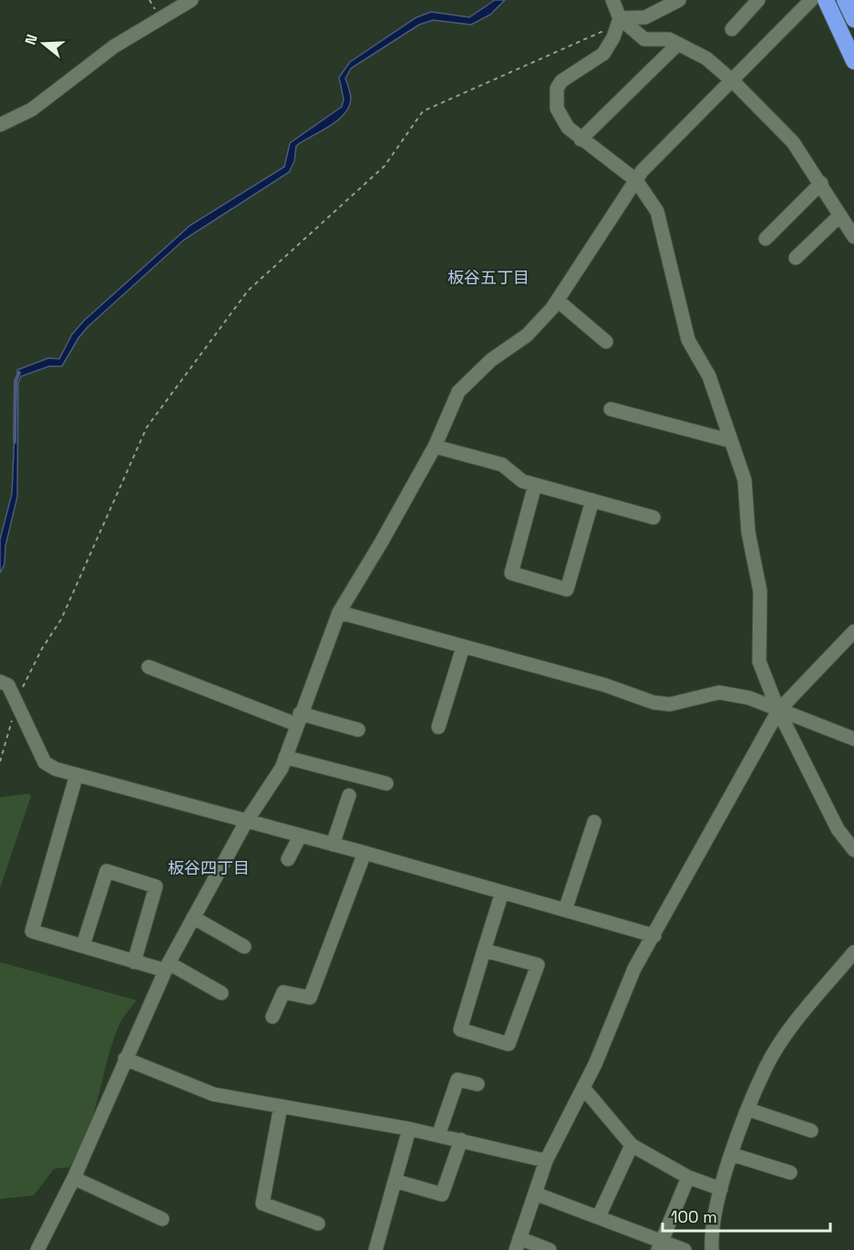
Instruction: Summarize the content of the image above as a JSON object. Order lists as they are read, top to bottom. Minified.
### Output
{"districts":["板谷五丁目","板谷四丁目"],"scale_bar":"100 m","north":"left"}
